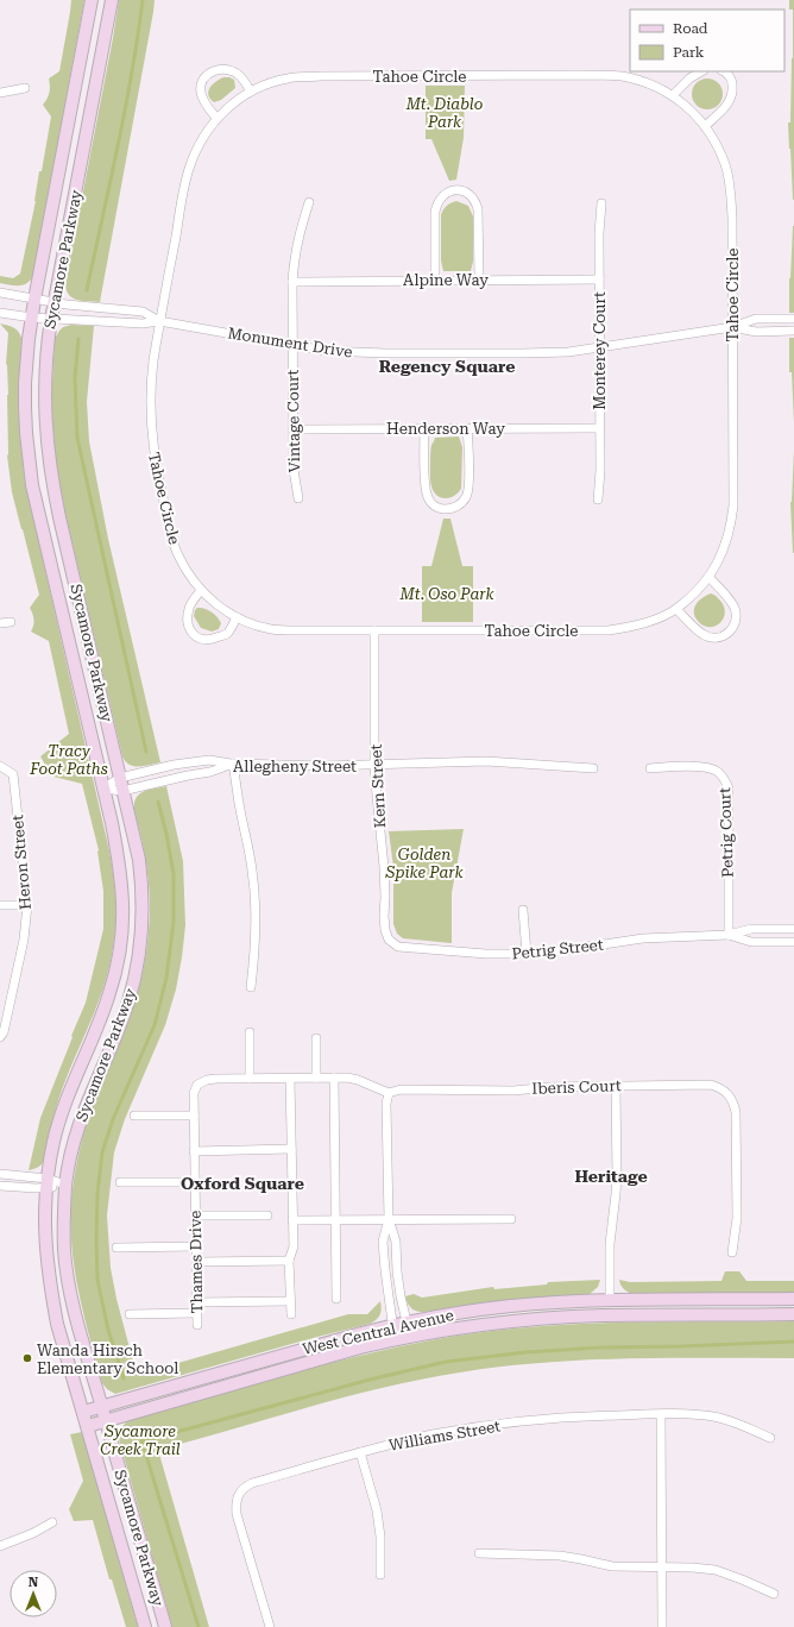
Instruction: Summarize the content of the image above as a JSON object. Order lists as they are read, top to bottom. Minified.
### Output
{"streets":{"main road":["Sycamore Parkway","West Central Avenue"],"street":["Tahoe Circle","Alpine Way","Monument Drive","Monterey Court","Vintage Court","Henderson Way","Allegheny Street","Kern Street","Petrig Court","Heron Street","Petrig Street","Iberis Court","Thames Drive","Williams Street"]},"crossings":[["Tahoe Circle","Monument Drive"],["Tahoe Circle","Kern Street"],["Sycamore Parkway","Monument Drive"],["Sycamore Parkway","Allegheny Street"],["Sycamore Parkway","West Central Avenue"],["Alpine Way","Monterey Court"],["Alpine Way","Vintage Court"],["Monument Drive","Monterey Court"],["Monument Drive","Vintage Court"],["Monterey Court","Henderson Way"],["Vintage Court","Henderson Way"],["Allegheny Street","Kern Street"],["Kern Street","Petrig Street"],["Petrig Court","Petrig Street"]],"districts":["Regency Square","Heritage","Oxford Square"],"parks":["Mt. Diablo Park","Mt. Oso Park","Tracy Foot Paths","Golden Spike Park","Sycamore Creek Trail"],"places":["Wanda Hirsch Elementary School"],"legend":["Road","Park"],"north":"top"}
